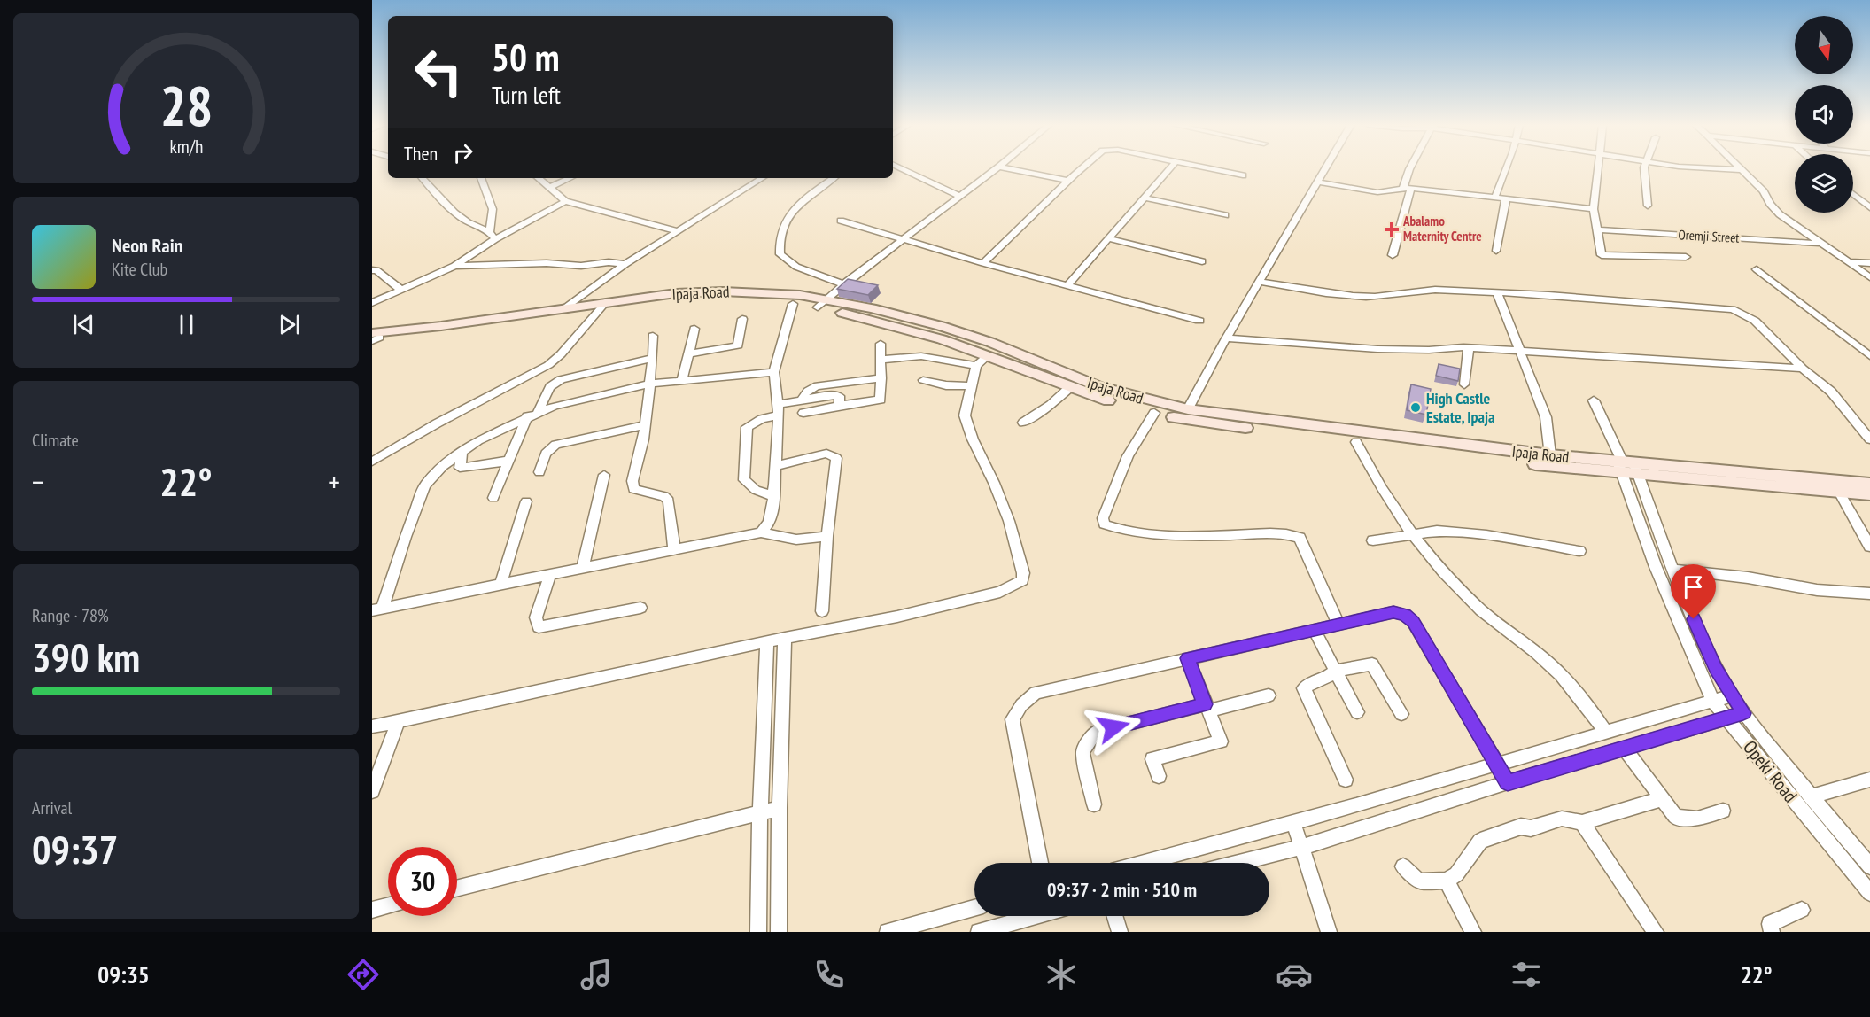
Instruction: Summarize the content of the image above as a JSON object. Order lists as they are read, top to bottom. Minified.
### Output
{"streets":{"main road":["Ipaja Road"],"street":["Oremji Street","Opeki Road"]},"crossings":[["Ipaja Road","Opeki Road"]],"places":{"health":["Abalamo Maternity Centre"],"other":["High Castle Estate, Ipaja"]},"north":"bottom","page":{"turn":["50 m","Turn left"],"then":"Then","song":["Neon Rain","Kite Club"],"tile":["Climate",["Range · 78%","390 km"],["Arrival","09:37"]],"heat":["−","22°","+"],"limit":"30","trip":"09:37 · 2 min · 510 m","tabs":["09:35","22°"],"gauge":["28","km/h"]}}
